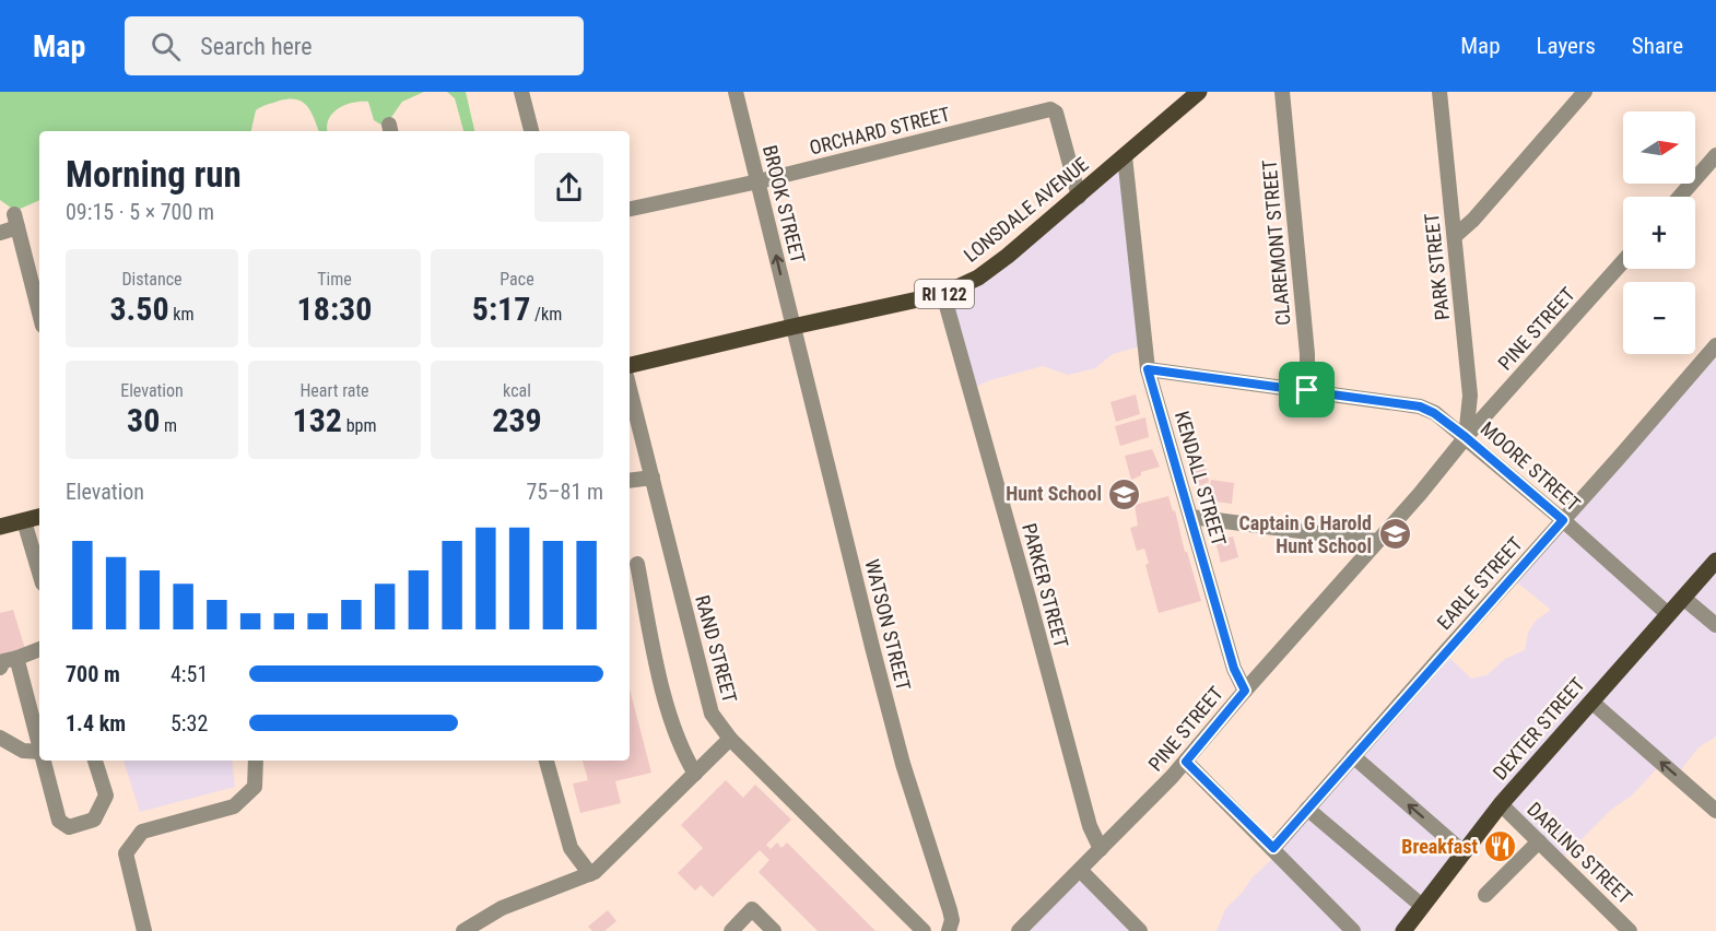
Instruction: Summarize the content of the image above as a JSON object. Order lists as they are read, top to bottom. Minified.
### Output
{"streets":{"main road":["LONSDALE AVENUE","RI 122","DEXTER STREET"],"street":["ORCHARD STREET","BROOK STREET","CLAREMONT STREET","PARK STREET","PINE STREET","MOORE STREET","KENDALL STREET","EARLE STREET","PARKER STREET","WATSON STREET","RAND STREET","DARLING STREET"]},"crossings":[["ORCHARD STREET","BROOK STREET"],["ORCHARD STREET","LONSDALE AVENUE"],["BROOK STREET","LONSDALE AVENUE"],["BROOK STREET","WATSON STREET"],["LONSDALE AVENUE","KENDALL STREET"],["LONSDALE AVENUE","PARKER STREET"],["LONSDALE AVENUE","WATSON STREET"],["CLAREMONT STREET","MOORE STREET"],["PARK STREET","PINE STREET"],["PARK STREET","MOORE STREET"],["PINE STREET","MOORE STREET"],["PINE STREET","KENDALL STREET"],["PINE STREET","PARKER STREET"],["MOORE STREET","KENDALL STREET"],["MOORE STREET","EARLE STREET"],["MOORE STREET","DEXTER STREET"],["DEXTER STREET","DARLING STREET"]],"one_way":["BROOK STREET"],"places":{"school or university":["Hunt School","Captain G Harold Hunt School"],"restaurant":["Breakfast"]},"north":"right","page":{"header":"Map","search":"Search here","nav":["Map","Layers","Share"],"map_buttons":["+","−"],"heading":["Morning run","09:15 · 5 × 700 m"],"stats":[["Distance","3.50 km"],["Time","18:30"],["Pace","5:17 /km"],["Elevation","30 m"],["Heart rate","132 bpm"],["kcal","239"]],"chart":["Elevation","75–81 m"],"list":[{"name":"700 m","note":"4:51"},{"name":"1.4 km","note":"5:32"}]}}
